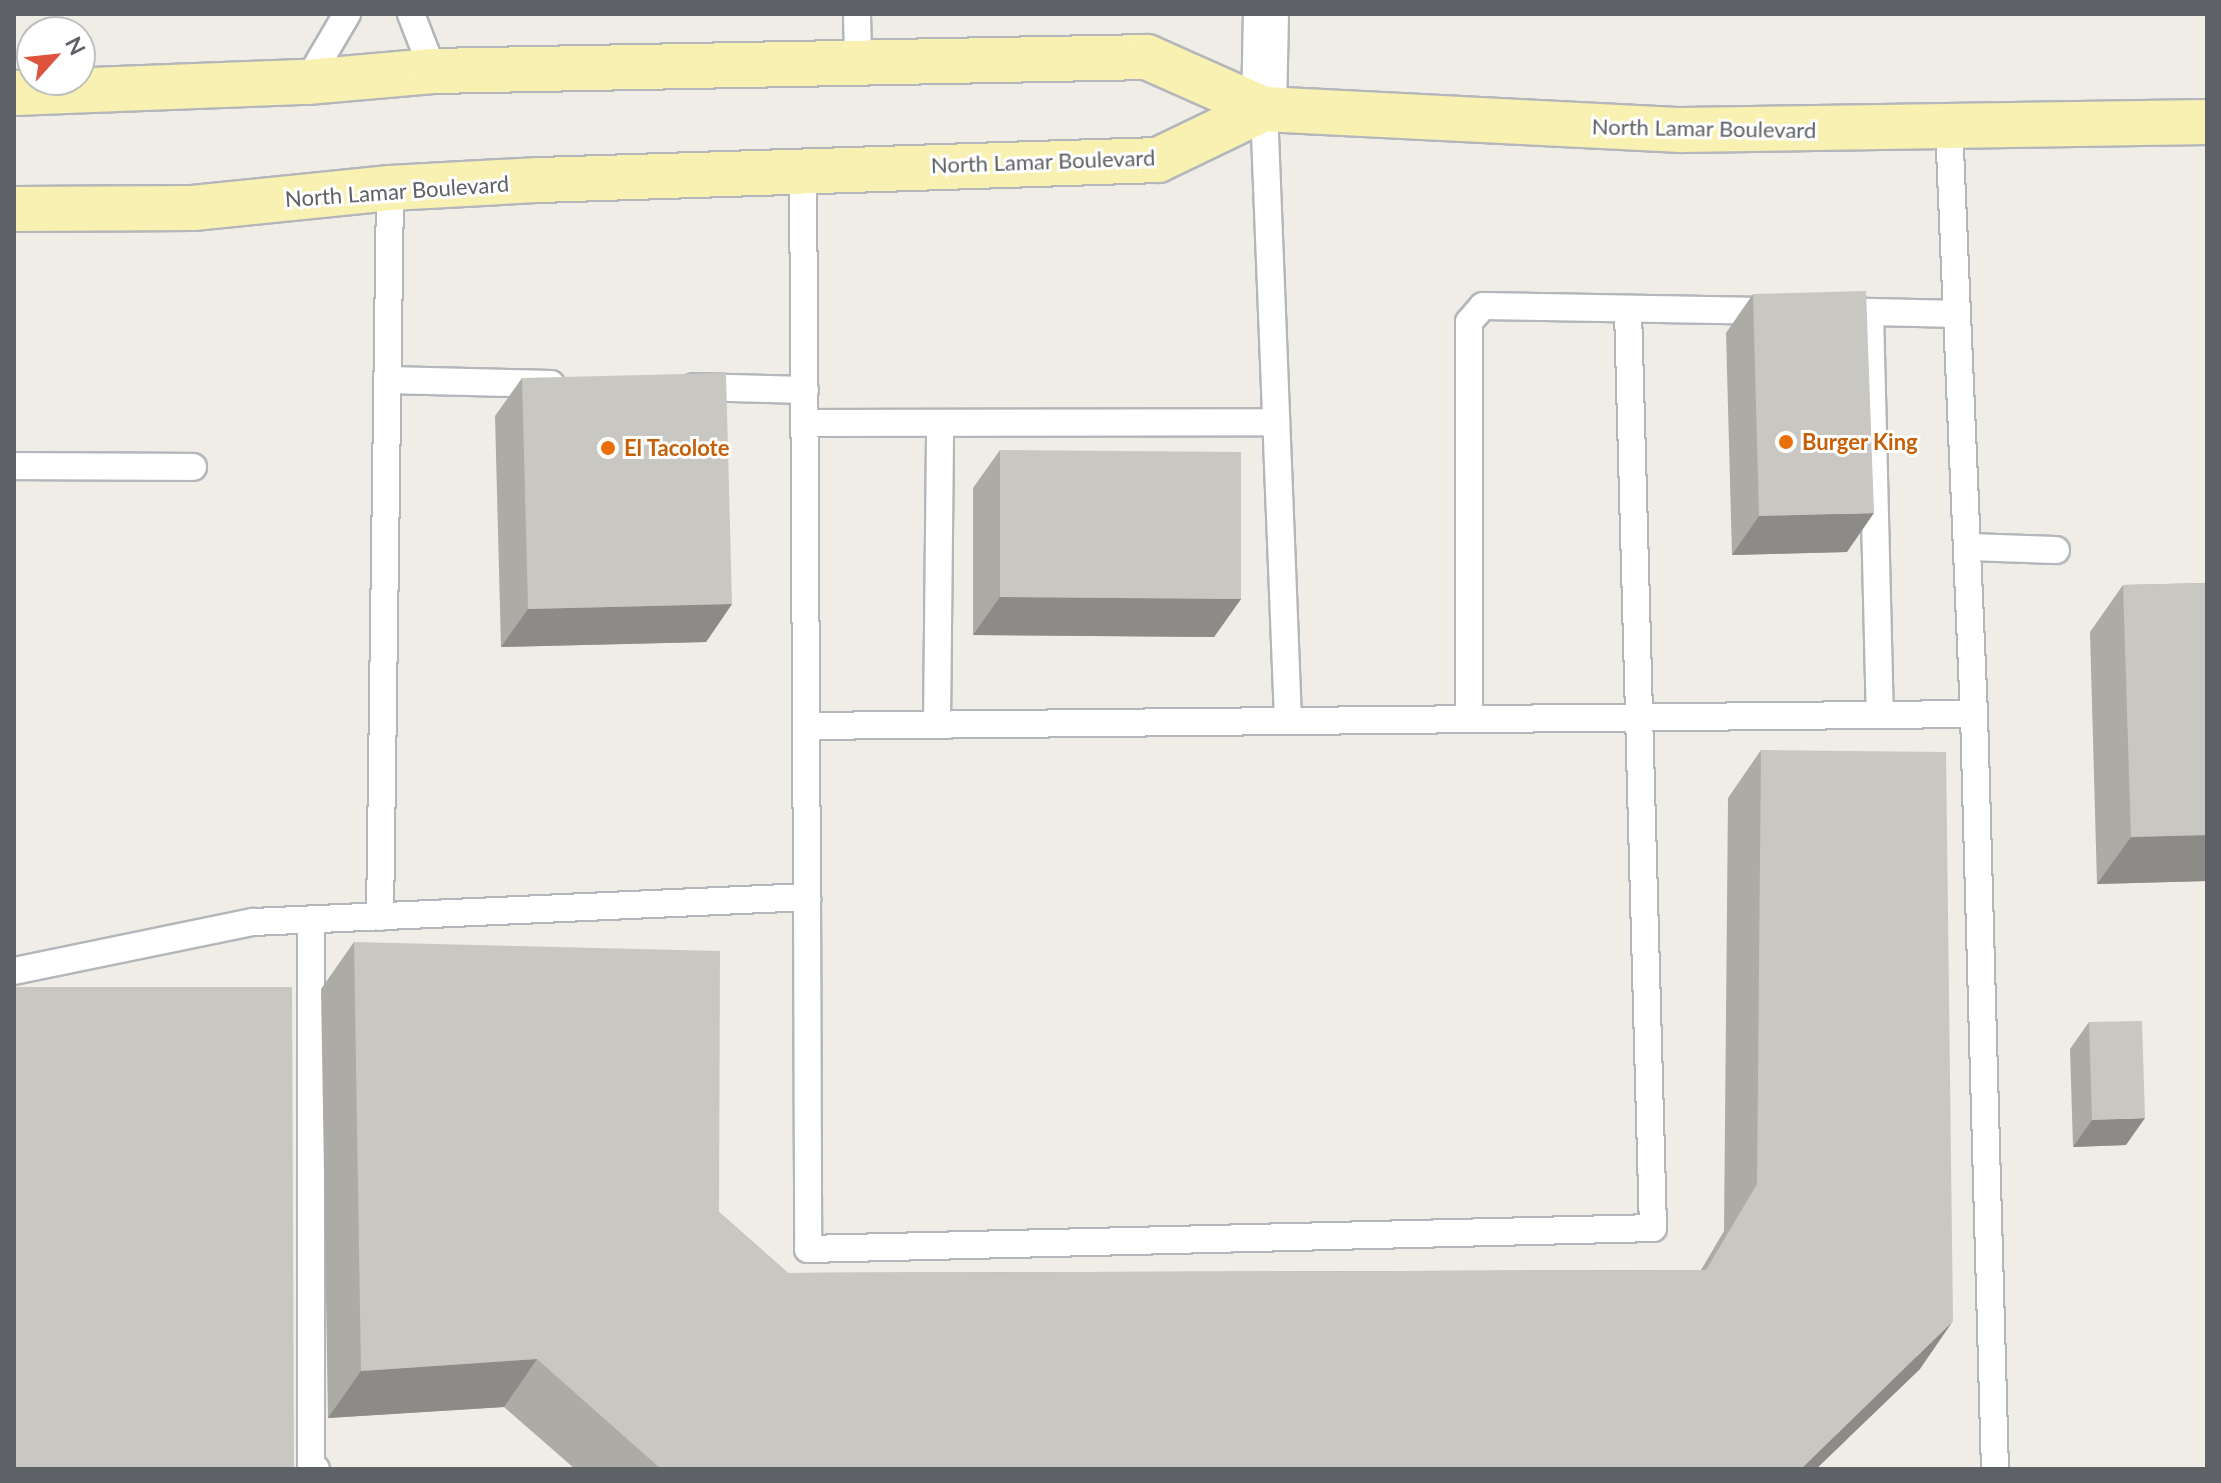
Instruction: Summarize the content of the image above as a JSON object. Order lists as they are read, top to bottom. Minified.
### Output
{"streets":{"main road":["North Lamar Boulevard"]},"places":["Burger King","El Tacolote"],"north":"top right"}
